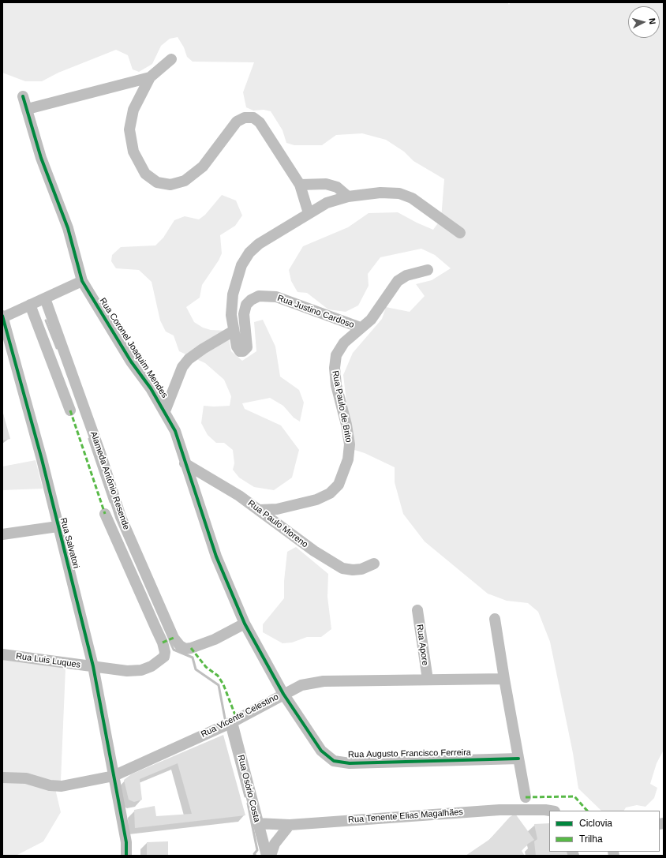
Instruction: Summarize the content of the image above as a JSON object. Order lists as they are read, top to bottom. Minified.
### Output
{"streets":{"street":["Rua Justino Cardoso","Rua Coronel Joaquim Mendes","Rua Paulo de Brito","Alameda Antônio Resende","Rua Paulo Moreno","Rua Salvatori","Rua Apore","Rua Luis Luques","Rua Vicente Celestino","Rua Augusto Francisco Ferreira","Rua Osório Costa","Rua Tenente Elias Magalhães"]},"crossings":[["Rua Justino Cardoso","Rua Paulo de Brito"],["Rua Coronel Joaquim Mendes","Rua Paulo Moreno"],["Rua Coronel Joaquim Mendes","Rua Augusto Francisco Ferreira"],["Rua Paulo de Brito","Rua Paulo Moreno"],["Alameda Antônio Resende","Rua Luis Luques"],["Alameda Antônio Resende","Rua Augusto Francisco Ferreira"],["Rua Paulo Moreno","Rua Augusto Francisco Ferreira"],["Rua Salvatori","Rua Luis Luques"],["Rua Salvatori","Rua Vicente Celestino"],["Rua Apore","Rua Vicente Celestino"],["Rua Vicente Celestino","Rua Augusto Francisco Ferreira"],["Rua Vicente Celestino","Rua Osório Costa"],["Rua Osório Costa","Rua Tenente Elias Magalhães"]],"legend":["Ciclovia","Trilha"],"north":"right"}
